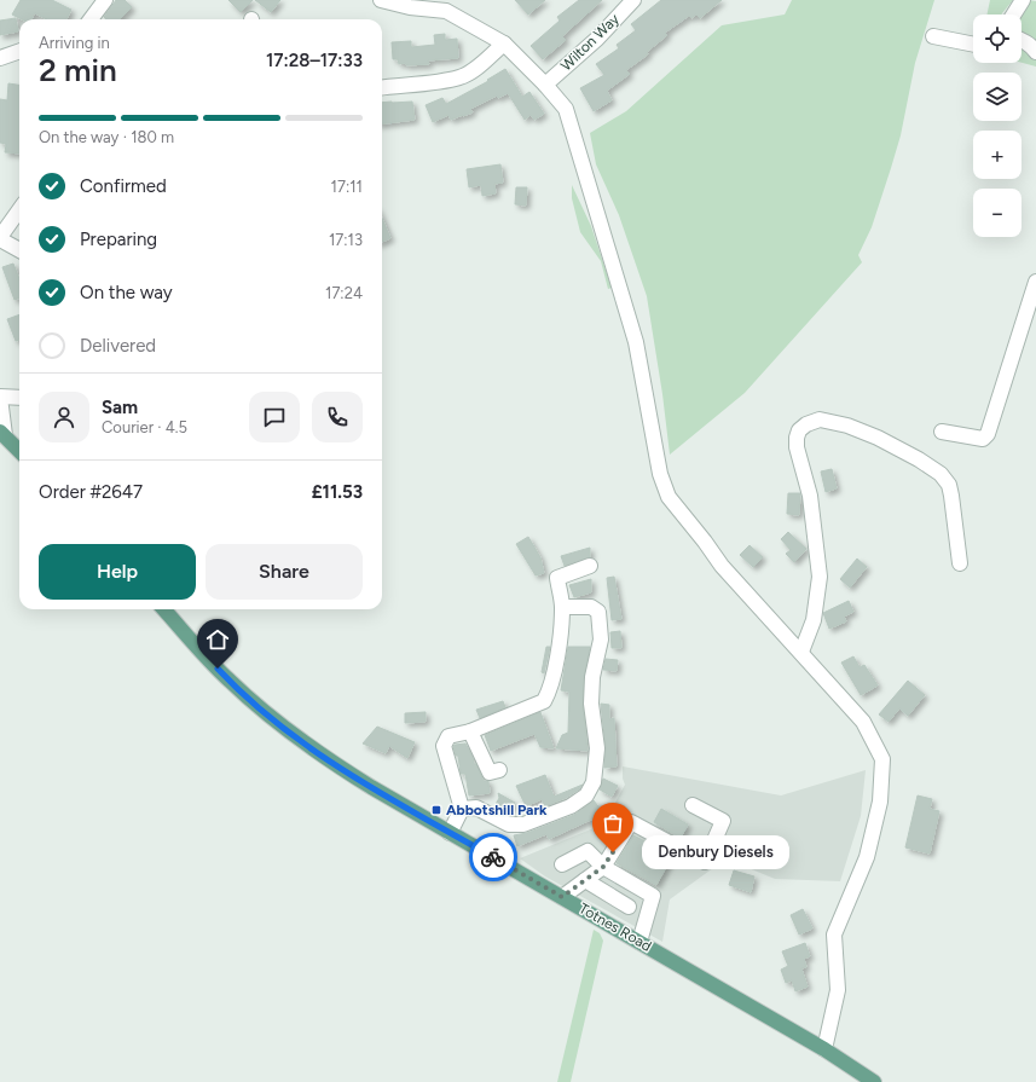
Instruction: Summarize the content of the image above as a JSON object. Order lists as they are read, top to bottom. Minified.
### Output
{"streets":{"main road":["Totnes Road"],"street":["Wilton Way"]},"places":{"transit":["Abbotshill Park"],"other":["Denbury Diesels"]},"page":{"map_buttons":["+","−"],"heading":["2 min","Arriving in","17:28–17:33"],"panel":["Sam","Courier · 4.5","Order #2647","£11.53"],"bar":"On the way · 180 m","list":[["Confirmed","17:11"],["Preparing","17:13"],["On the way","17:24"],"Delivered"],"buttons":["Help","Share"],"bubble":"Denbury Diesels"}}
